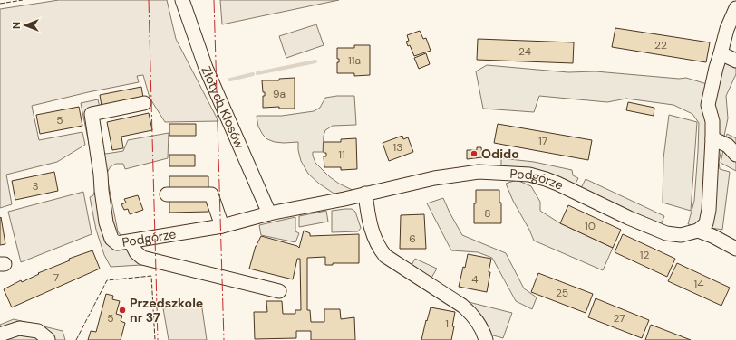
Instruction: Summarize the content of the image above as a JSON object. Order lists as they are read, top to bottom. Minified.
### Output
{"streets":{"street":["Złotych Kłosów","Podgórze"]},"crossings":[["Złotych Kłosów","Podgórze"]],"places":["Odido","Przedszkole nr 37"],"house_numbers":["22","24","11a","9a","5","17","13","11","3","8","10","6","12","7","4","14","25","5","27","1"],"north":"left"}
